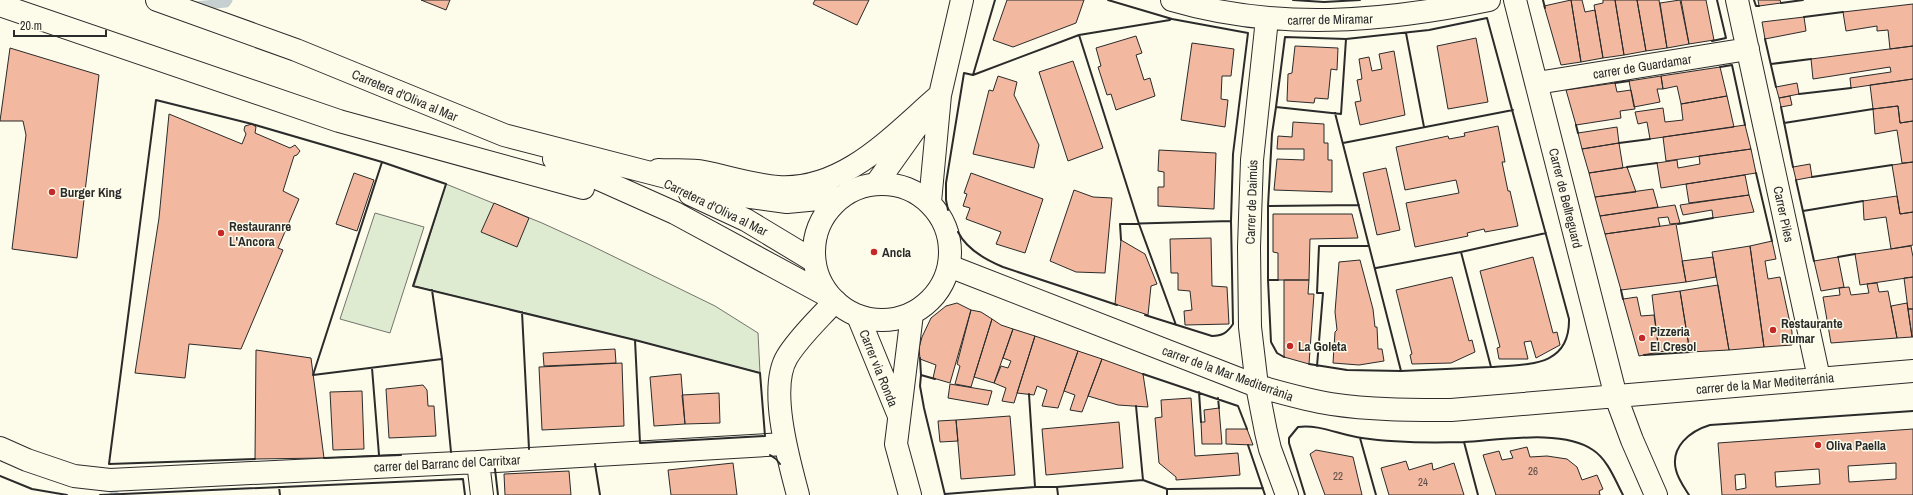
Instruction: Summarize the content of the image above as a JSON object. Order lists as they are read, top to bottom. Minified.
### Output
{"streets":{"street":["carrer de Miramar","carrer de Guardamar","Carretera d'Oliva al Mar","Carrer de Bellreguard","Carrer de Daimús","Carrer Piles","Carrer via Ronda","carrer de la Mar Mediterrània","carrer de la Mar Mediterránia","carrer del Barranc del Carritxar"]},"crossings":[["carrer de Miramar","Carrer de Daimús"],["carrer de Guardamar","Carrer de Bellreguard"],["carrer de Guardamar","Carrer Piles"],["Carretera d'Oliva al Mar","Carrer via Ronda"],["Carretera d'Oliva al Mar","carrer de la Mar Mediterrània"],["Carrer de Bellreguard","carrer de la Mar Mediterrània"],["Carrer de Bellreguard","carrer de la Mar Mediterránia"],["Carrer de Daimús","carrer de la Mar Mediterrània"],["Carrer Piles","carrer de la Mar Mediterránia"],["Carrer via Ronda","carrer de la Mar Mediterrània"],["carrer de la Mar Mediterrània","carrer de la Mar Mediterránia"]],"places":["Burger King","Restauranre L'Ancora","Ancla","Restaurante Rumar","Pizzeria El Cresol","La Goleta","Oliva Paella"],"house_numbers":["26","22","24"],"scale_bar":"20 m"}
